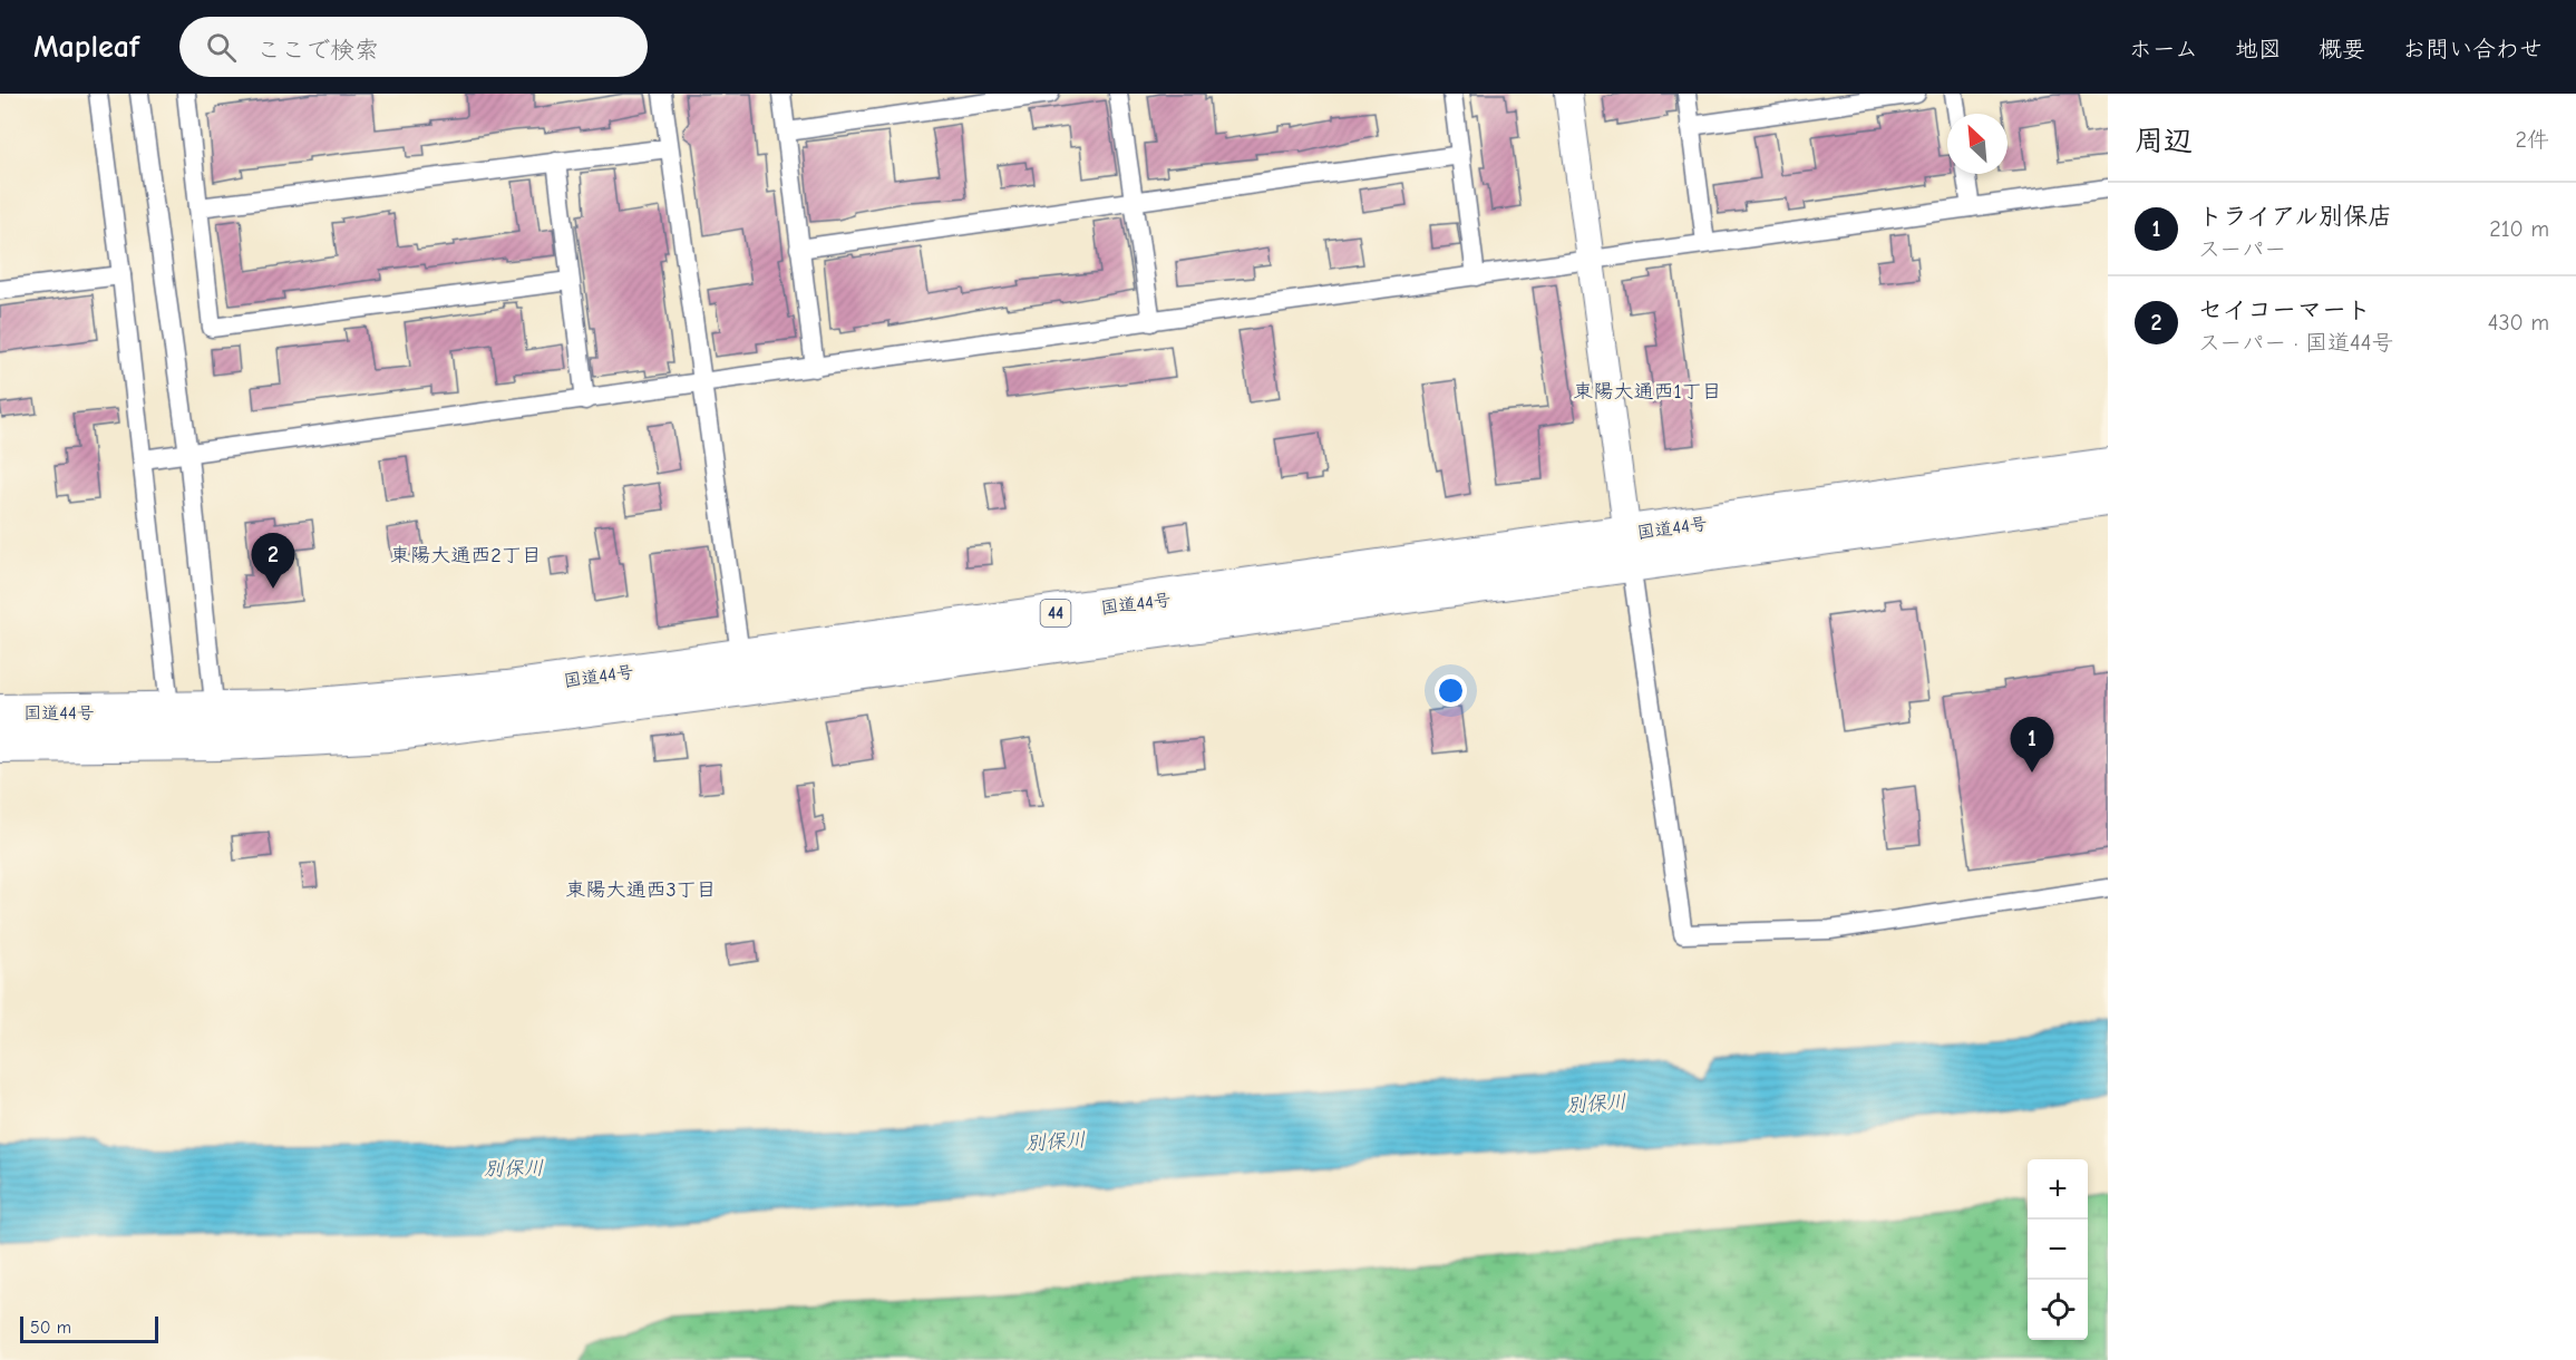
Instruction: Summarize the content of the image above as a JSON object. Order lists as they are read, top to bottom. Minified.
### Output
{"streets":{"highway":["国道44号","44"]},"districts":["東陽大通西1丁目","東陽大通西2丁目","東陽大通西3丁目"],"water":["別保川"],"scale_bar":"50 m","north":"top left","page":{"header":"Mapleaf","search":"ここで検索","nav":["ホーム","地図","概要","お問い合わせ"],"heading":["周辺","2件"],"list":[{"mark":"1","name":"トライアル別保店","note":"スーパー","value":"210 m"},{"mark":"2","name":"セイコーマート","note":"スーパー · 国道44号","value":"430 m"}],"pins":["2","1"],"map_buttons":["+","−"],"scale":"50 m"}}
